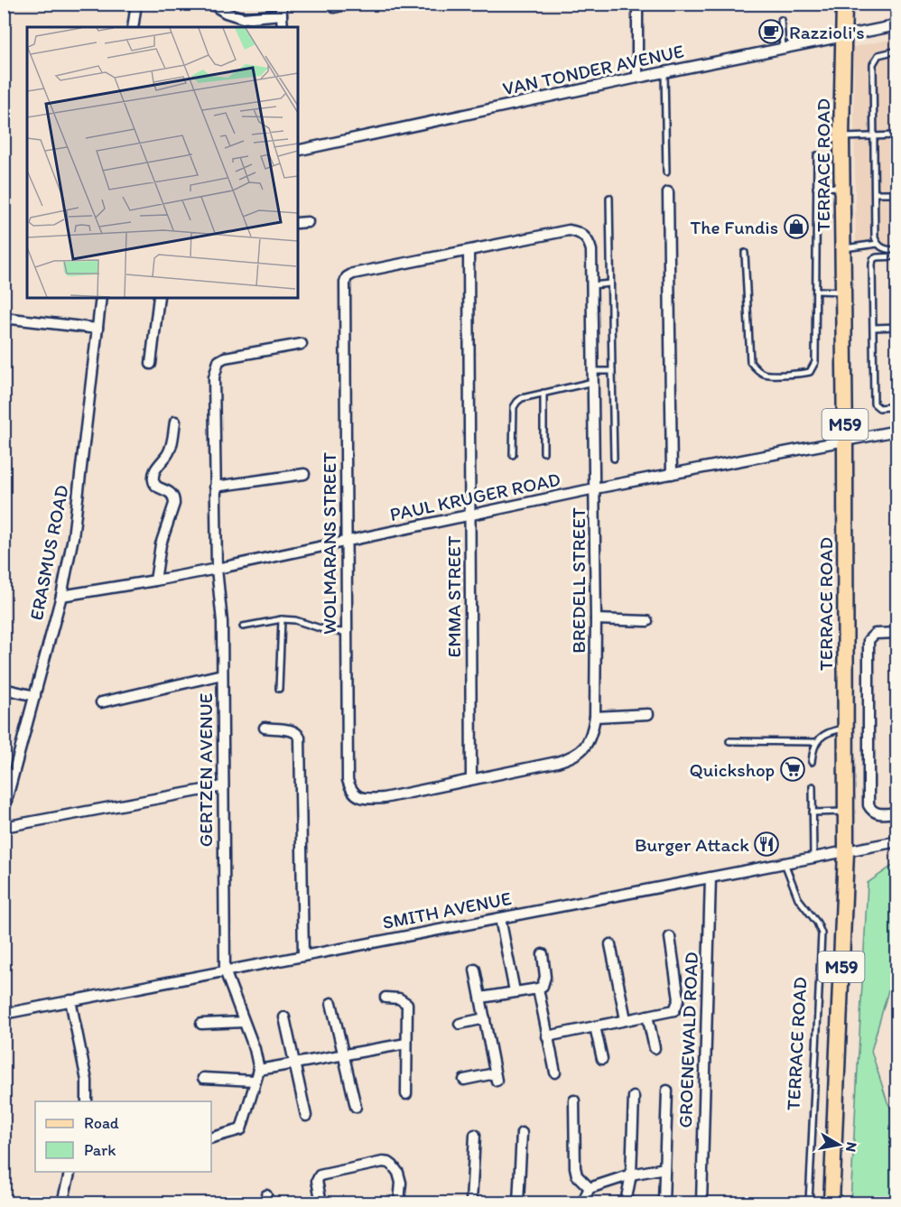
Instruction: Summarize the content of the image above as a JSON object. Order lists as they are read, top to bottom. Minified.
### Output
{"streets":{"main road":["TERRACE ROAD","M59"],"street":["VAN TONDER AVENUE","PAUL KRUGER ROAD","WOLMARANS STREET","ERASMUS ROAD","BREDELL STREET","EMMA STREET","GERTZEN AVENUE","SMITH AVENUE","GROENEWALD ROAD"]},"crossings":[["VAN TONDER AVENUE","TERRACE ROAD"],["TERRACE ROAD","PAUL KRUGER ROAD"],["TERRACE ROAD","SMITH AVENUE"],["PAUL KRUGER ROAD","WOLMARANS STREET"],["PAUL KRUGER ROAD","ERASMUS ROAD"],["PAUL KRUGER ROAD","BREDELL STREET"],["PAUL KRUGER ROAD","EMMA STREET"],["PAUL KRUGER ROAD","GERTZEN AVENUE"],["WOLMARANS STREET","BREDELL STREET"],["WOLMARANS STREET","EMMA STREET"],["BREDELL STREET","EMMA STREET"],["GERTZEN AVENUE","SMITH AVENUE"],["SMITH AVENUE","GROENEWALD ROAD"]],"places":{"cafe":["Razzioli's"],"shop":["The Fundis"],"supermarket":["Quickshop"],"restaurant":["Burger Attack"]},"legend":["Road","Park"],"north":"right"}
